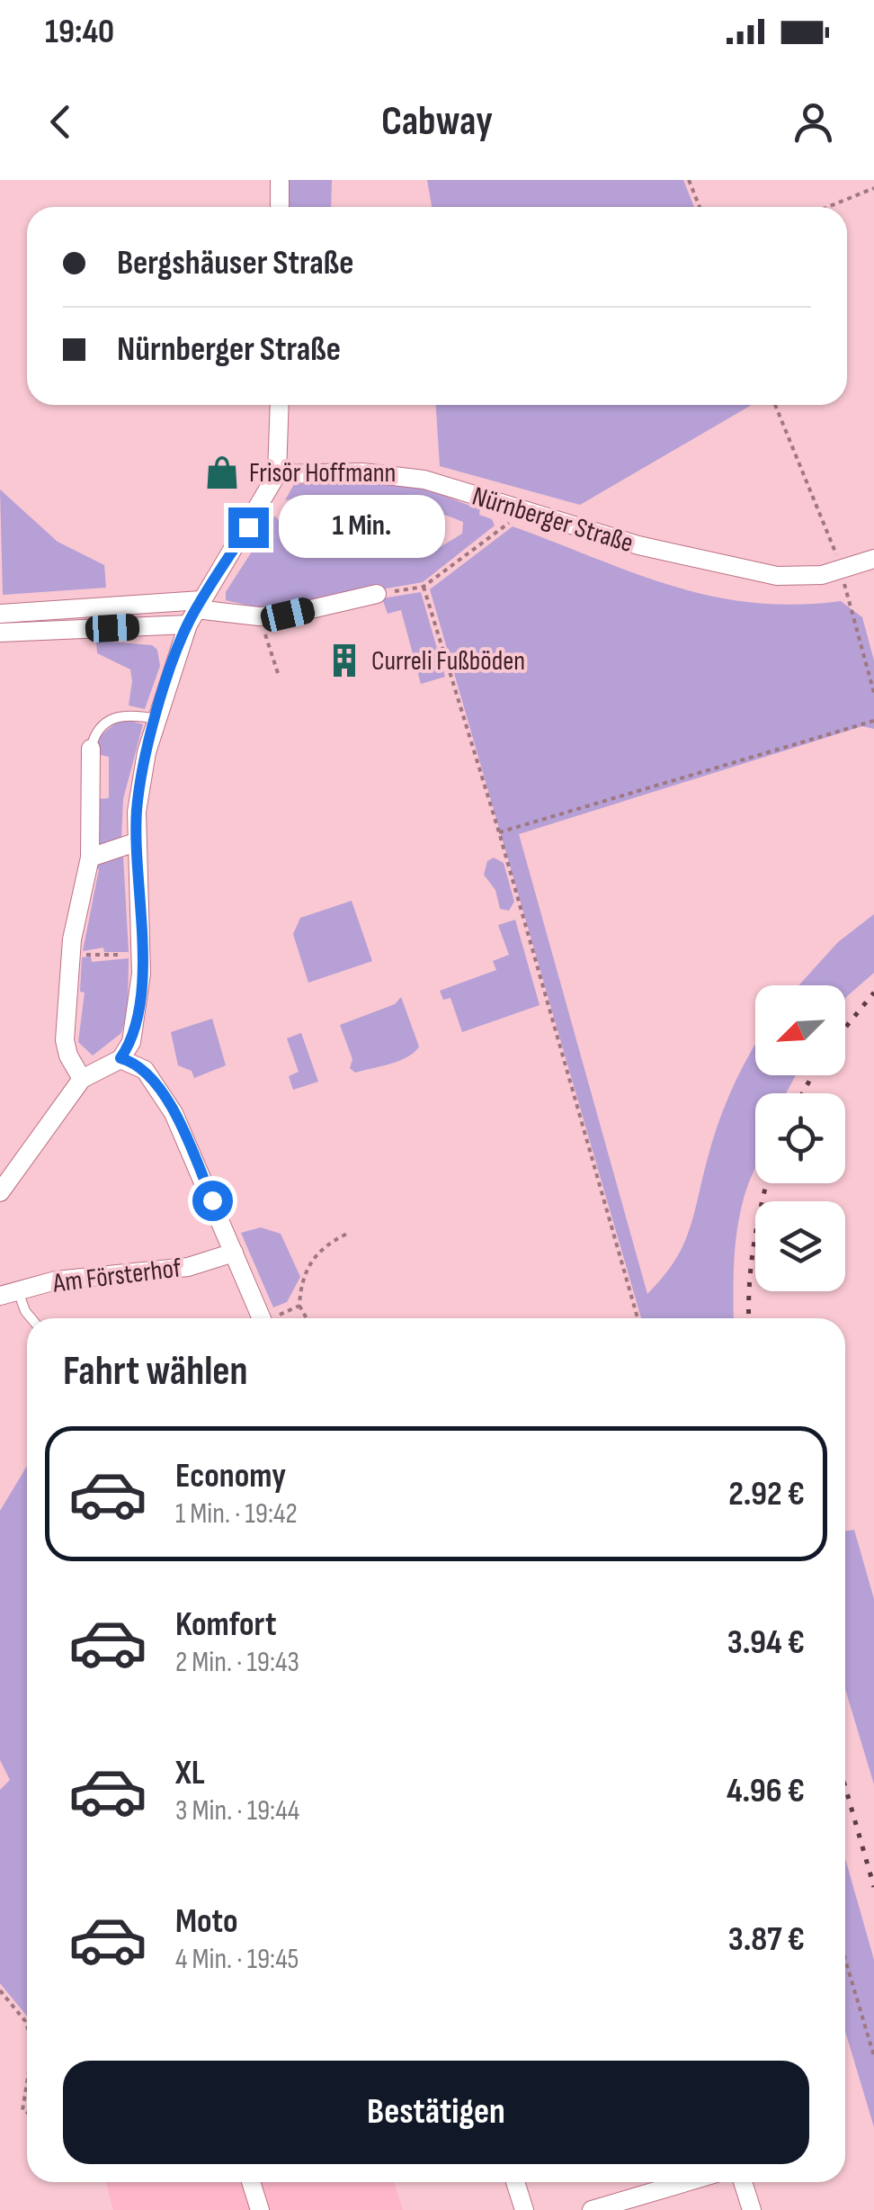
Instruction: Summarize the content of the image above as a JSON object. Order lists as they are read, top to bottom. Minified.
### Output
{"streets":{"street":["Nürnberger Straße","Am Försterhof"]},"places":{"shop":["Frisör Hoffmann"],"building":["Curreli Fußböden"]},"north":"bottom left","page":{"status":"19:40","header":"Cabway","banner":["Bergshäuser Straße","Nürnberger Straße"],"bubble":"1 Min.","heading":"Fahrt wählen","list":[{"name":"Economy","note":"1 Min. · 19:42","value":"2.92 €"},{"name":"Komfort","note":"2 Min. · 19:43","value":"3.94 €"},{"name":"XL","note":"3 Min. · 19:44","value":"4.96 €"},{"name":"Moto","note":"4 Min. · 19:45","value":"3.87 €"}],"buttons":"Bestätigen"}}
